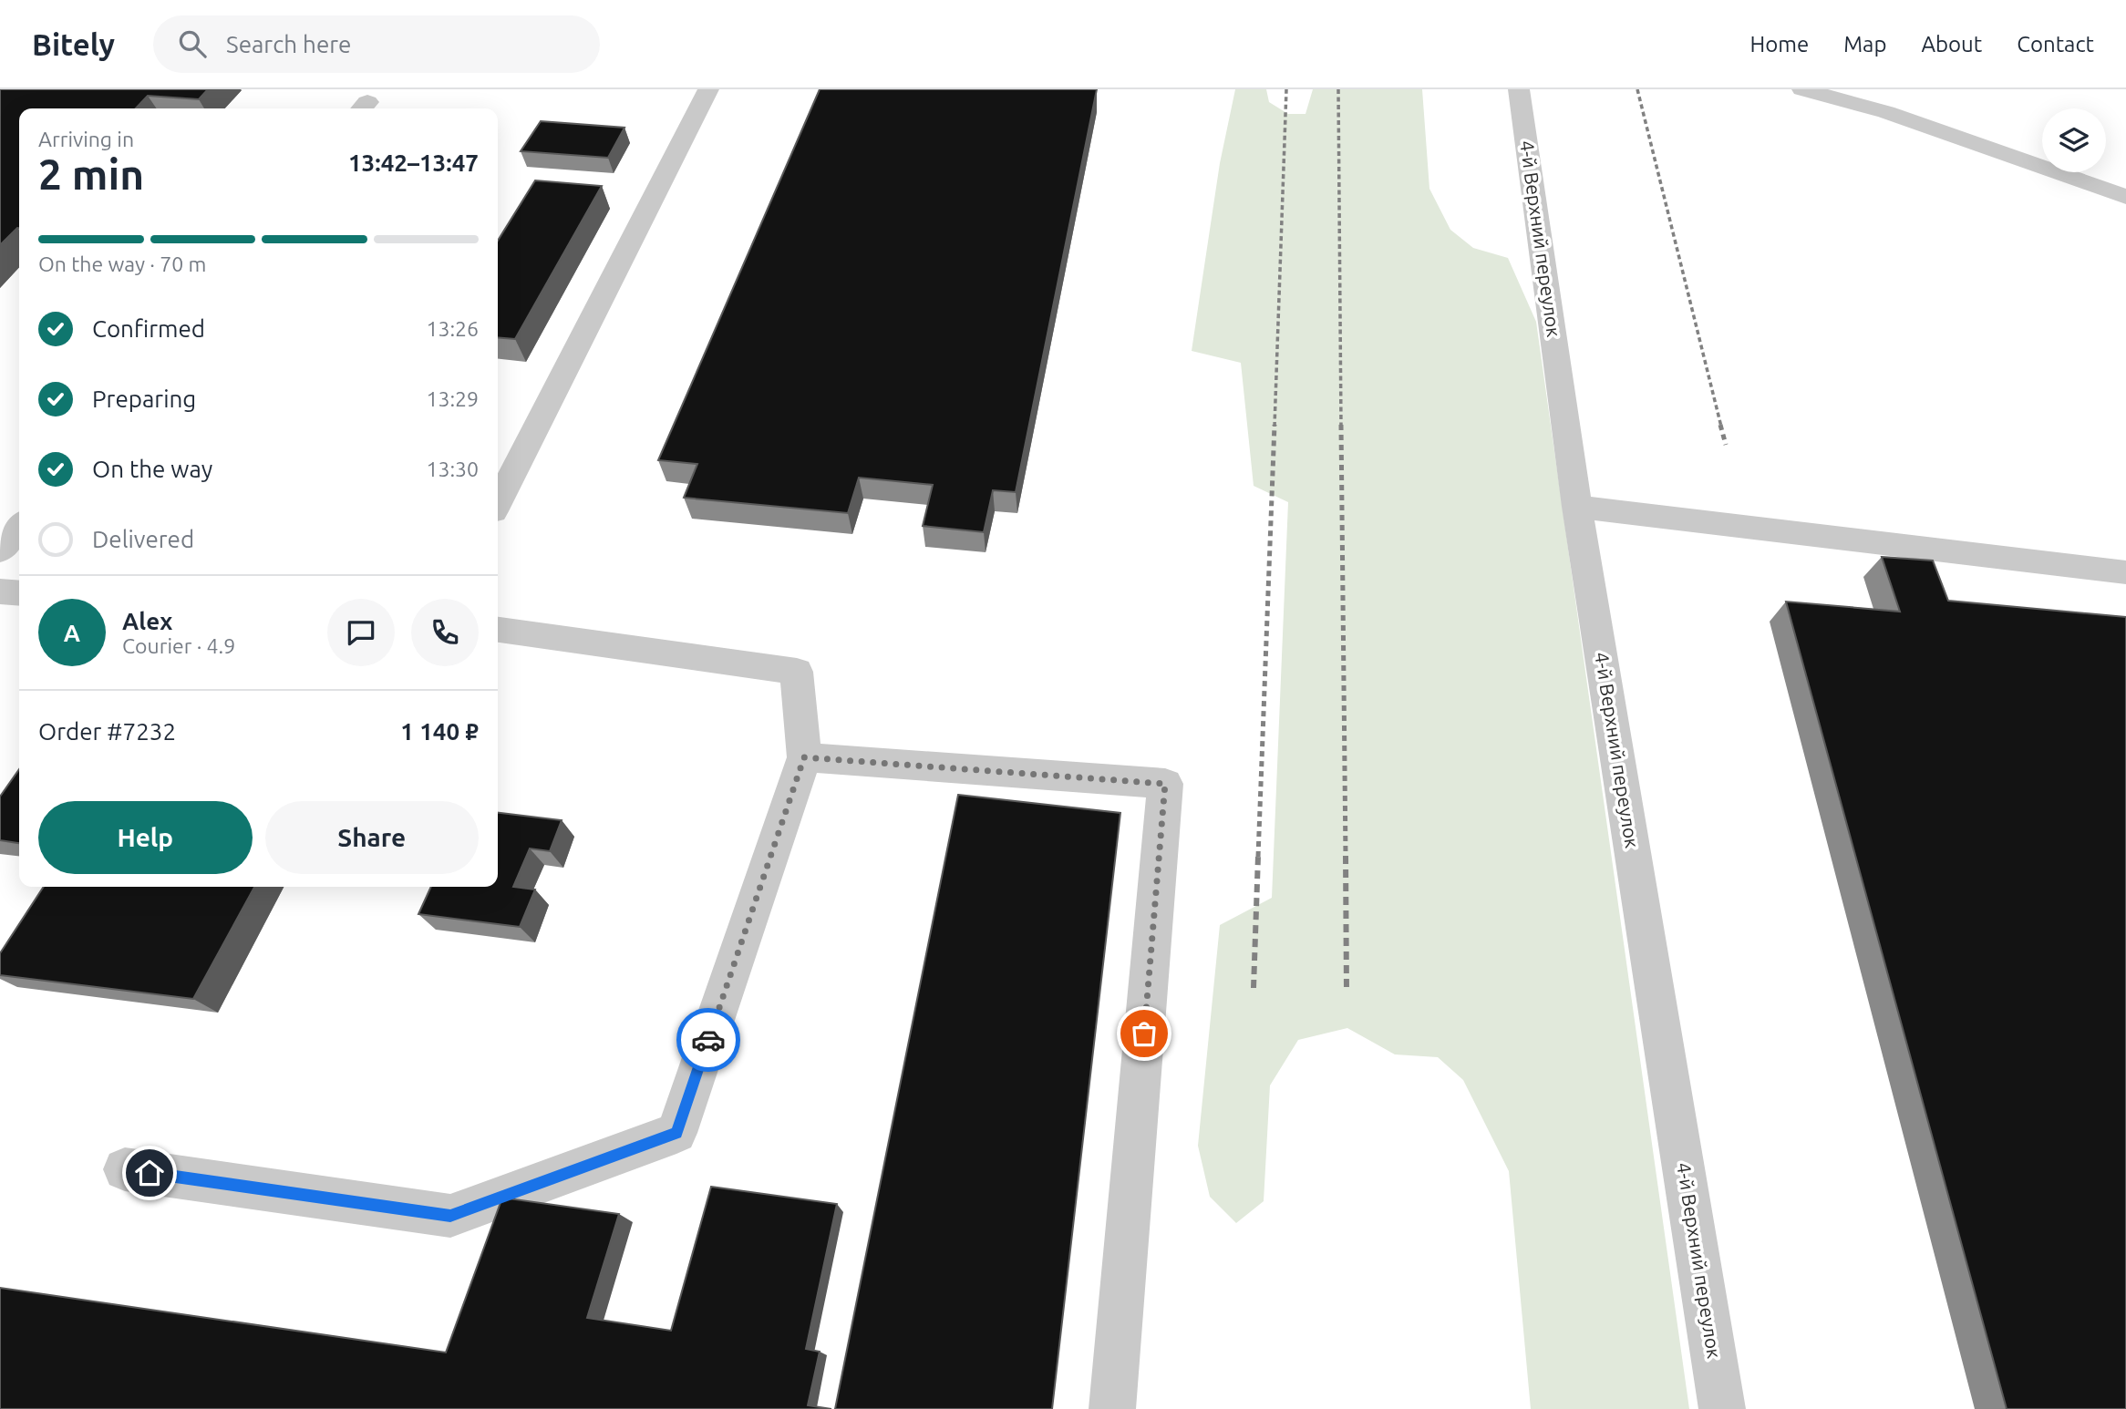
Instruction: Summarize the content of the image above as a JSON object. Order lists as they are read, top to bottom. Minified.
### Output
{"streets":{"street":["4-й Верхний переулок"]},"page":{"header":"Bitely","search":"Search here","nav":["Home","Map","About","Contact"],"heading":["2 min","Arriving in","13:42–13:47"],"panel":["Alex","Courier · 4.9","Order #7232","1 140 ₽"],"bar":"On the way · 70 m","list":[["Confirmed","13:26"],["Preparing","13:29"],["On the way","13:30"],"Delivered"],"round":"A","buttons":["Help","Share"]}}
